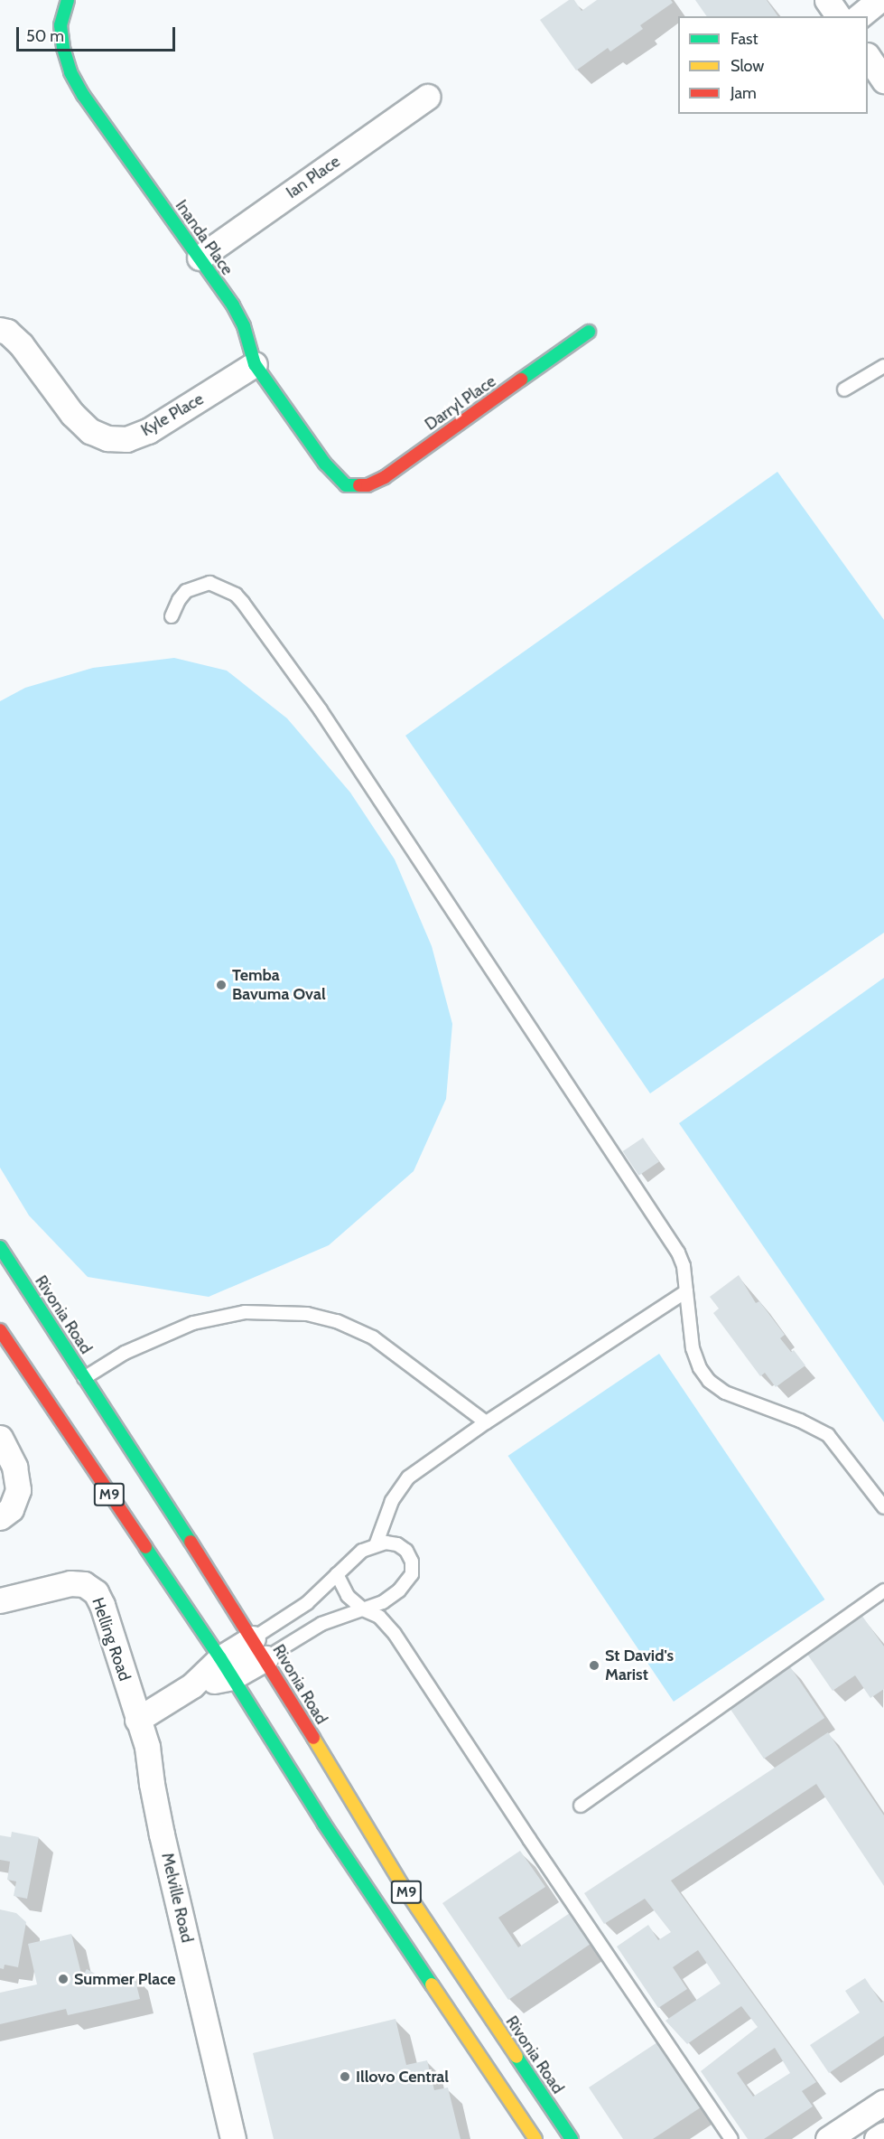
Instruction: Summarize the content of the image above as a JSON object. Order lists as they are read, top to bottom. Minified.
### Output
{"streets":{"main road":["Inanda Place","Darryl Place","Rivonia Road","M9"],"street":["Ian Place","Kyle Place","Helling Road","Melville Road"]},"crossings":[["Ian Place","Inanda Place"],["Inanda Place","Darryl Place"],["Inanda Place","Kyle Place"],["Helling Road","Melville Road"]],"places":["Temba Bavuma Oval","St David's Marist","Summer Place","Illovo Central"],"legend":["Fast","Slow","Jam"],"scale_bar":"50 m"}
